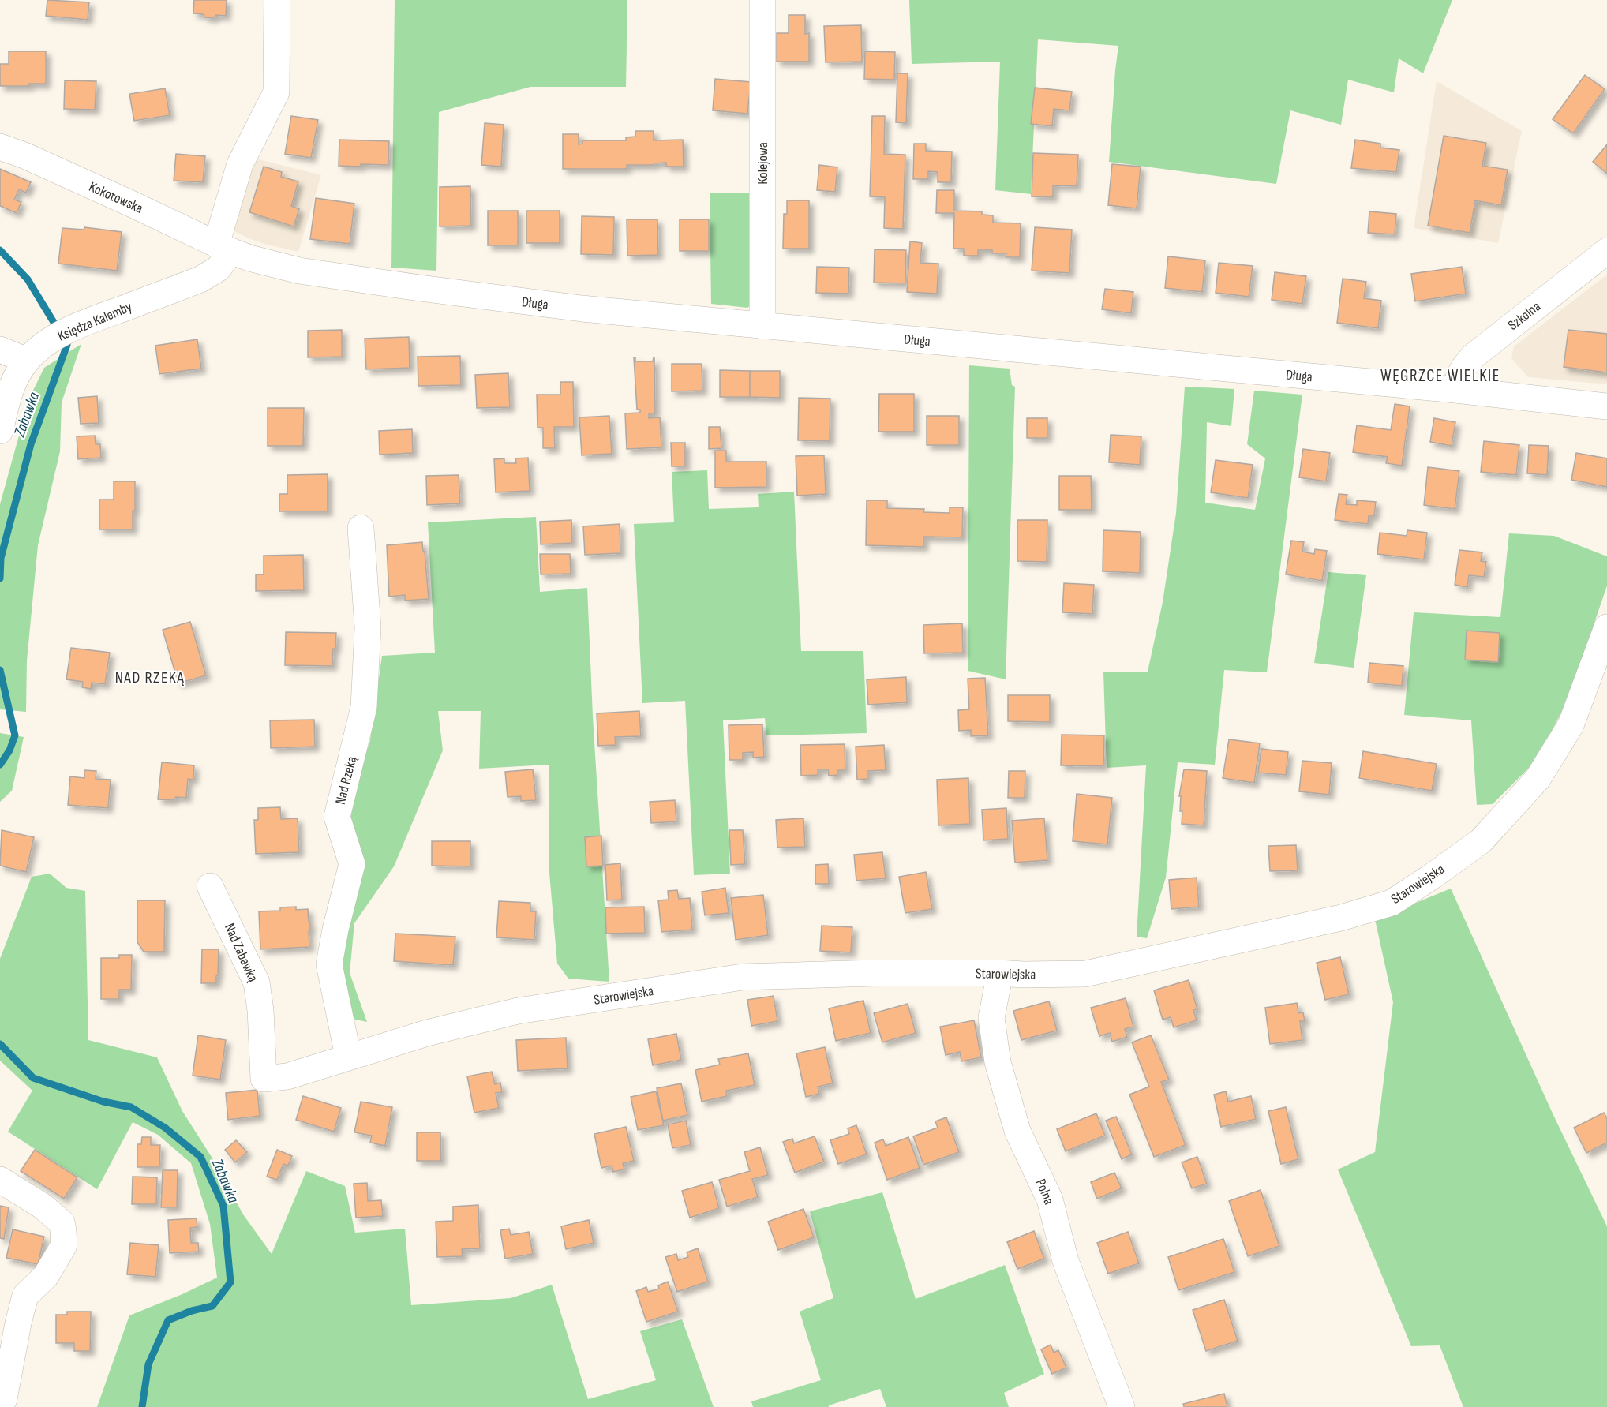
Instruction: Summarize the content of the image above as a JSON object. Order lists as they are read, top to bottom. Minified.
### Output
{"streets":{"street":["Kolejowa","Kokotowska","Długa","Szkolna","Księdza Kalemby","Nad Rzeką","Starowiejska","Nad Zabawką","Polna"]},"crossings":[["Kolejowa","Długa"],["Kokotowska","Długa"],["Kokotowska","Księdza Kalemby"],["Długa","Szkolna"],["Długa","Księdza Kalemby"],["Nad Rzeką","Starowiejska"],["Starowiejska","Nad Zabawką"],["Starowiejska","Polna"]],"districts":["WĘGRZCE WIELKIE","NAD RZEKĄ"],"water":["Zabawka"]}
